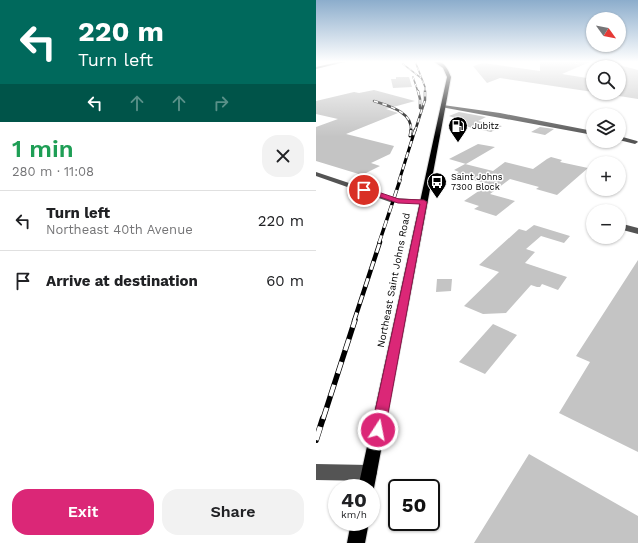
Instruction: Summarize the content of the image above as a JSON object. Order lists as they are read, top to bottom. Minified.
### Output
{"streets":{"main road":["Northeast Saint Johns Road"]},"places":{"fuel station":["Jubitz"],"bus stop":["Saint Johns 7300 Block"]},"north":"bottom right","page":{"turn":["220 m","Turn left"],"map_buttons":["+","−"],"heading":["1 min","280 m · 11:08"],"list":[{"name":"Turn left","note":"Northeast 40th Avenue","value":"220 m"},{"name":"Arrive at destination","value":"60 m"}],"speed":"40 km/h","limit":"50","buttons":["Exit","Share"]}}
